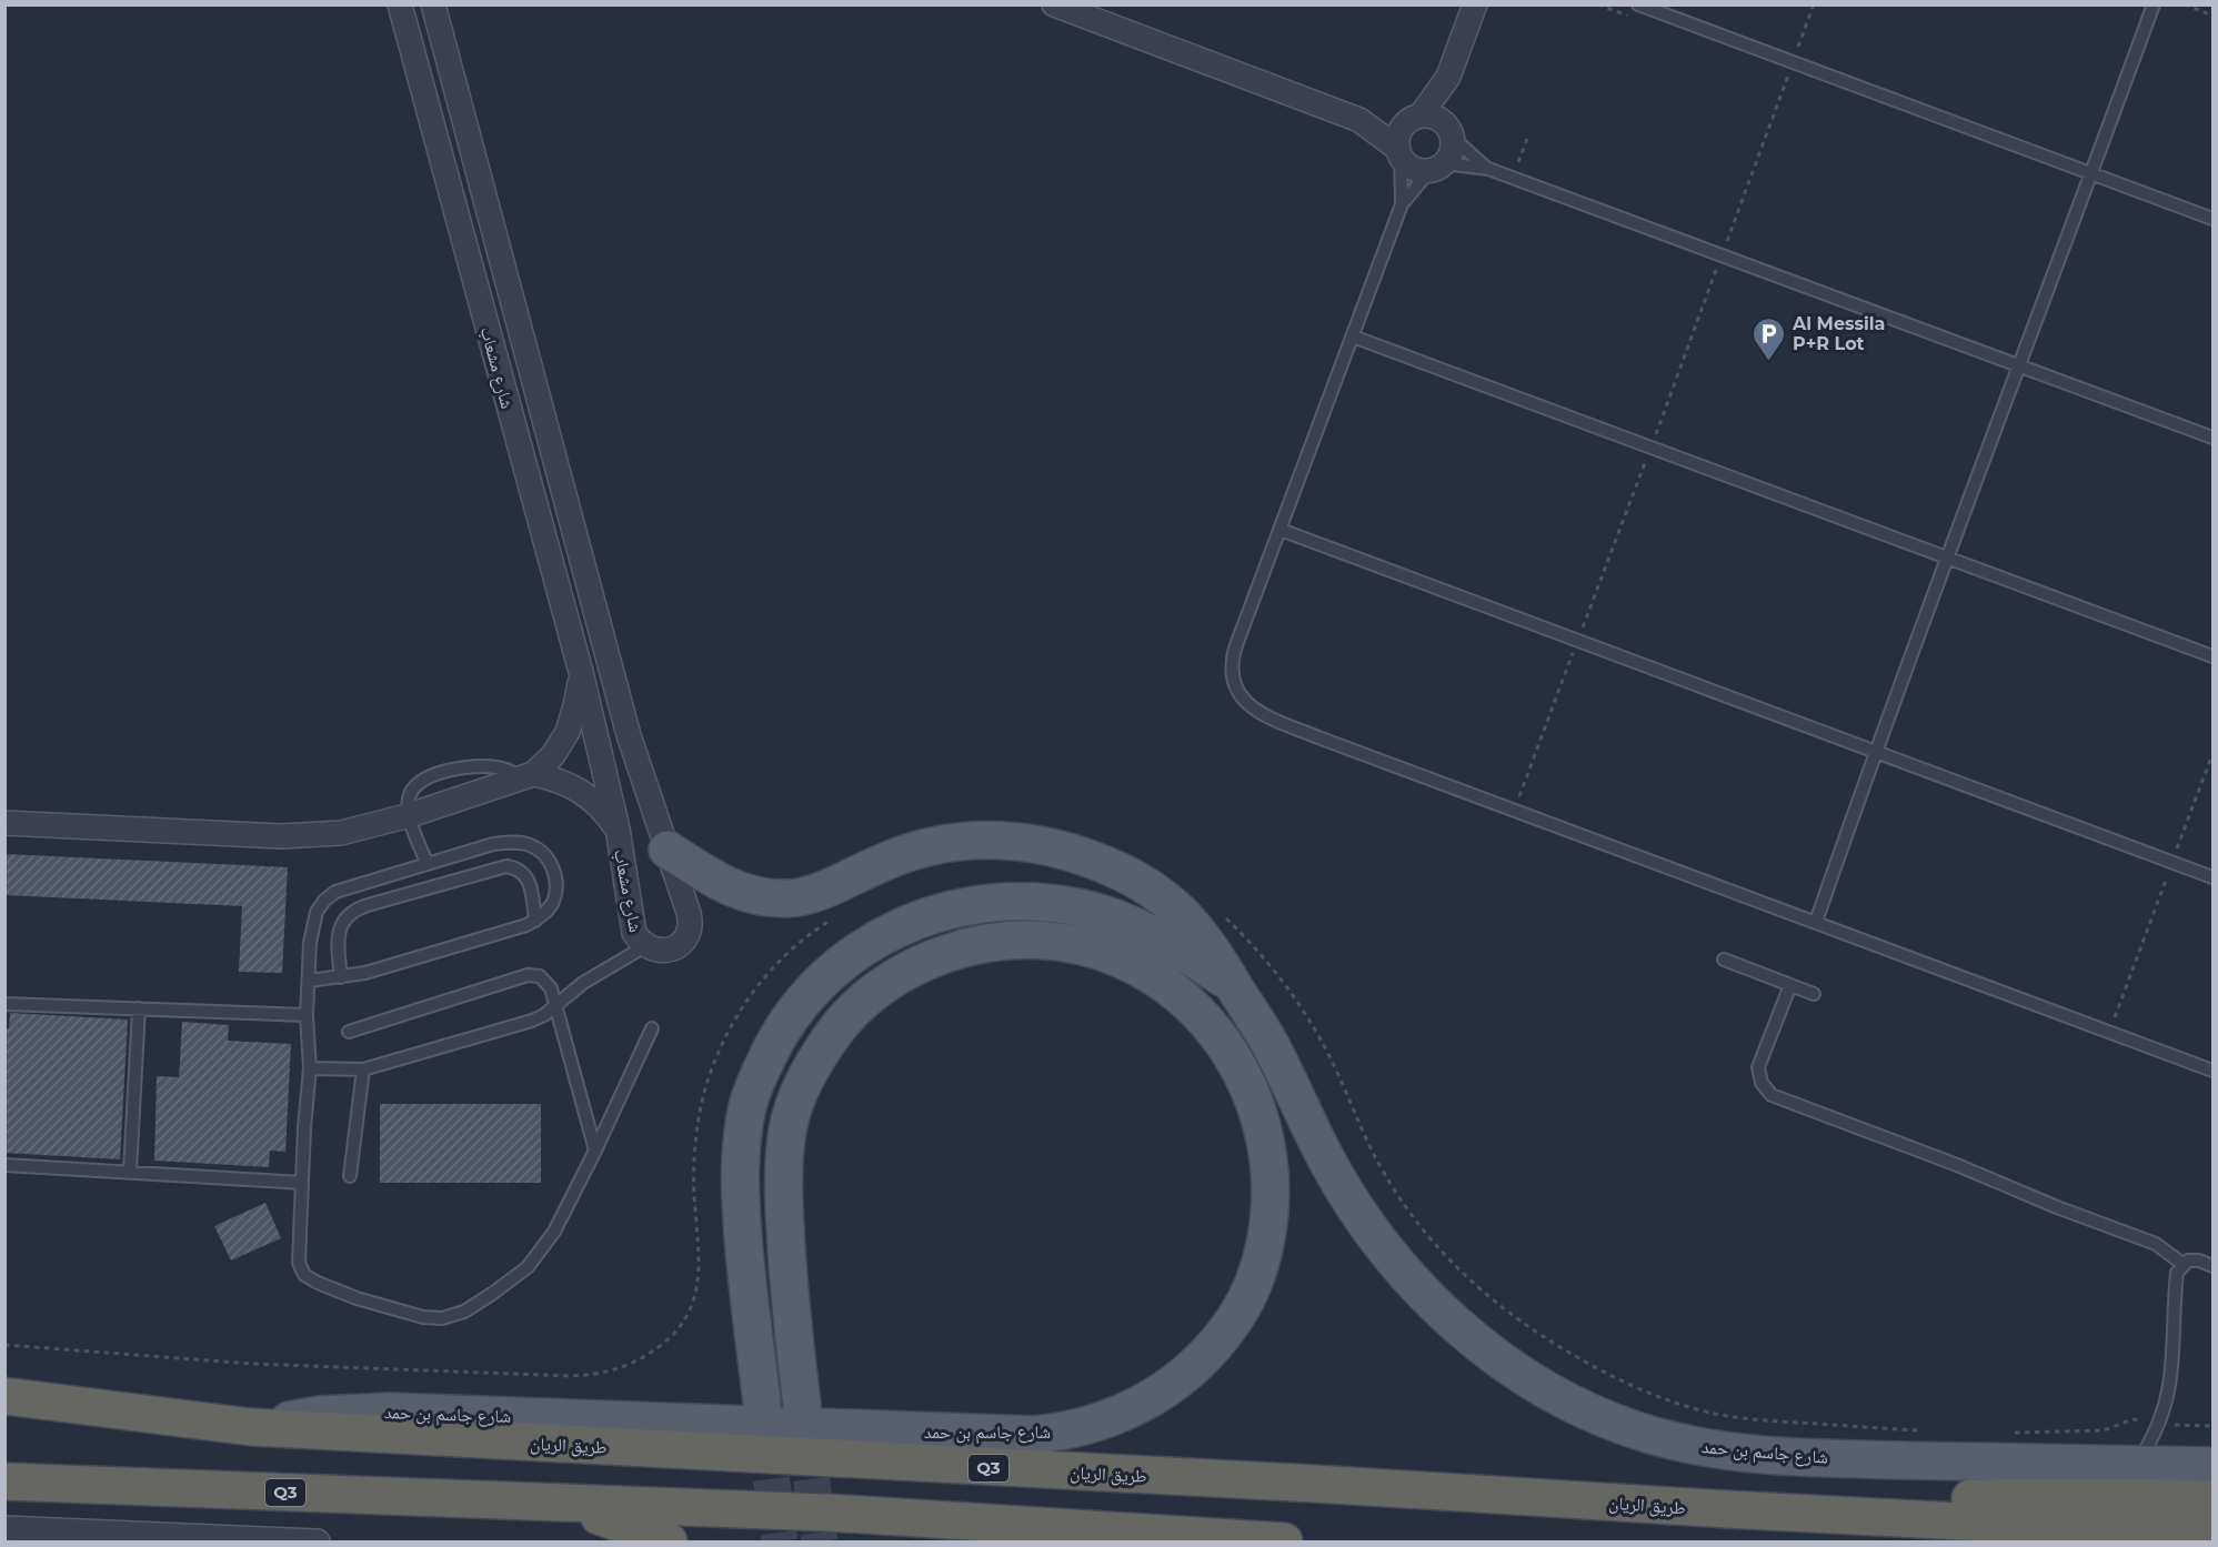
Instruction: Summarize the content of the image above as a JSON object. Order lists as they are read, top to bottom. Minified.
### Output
{"streets":{"highway":["طريق الريان","Q3"],"main road":["شارع جاسم بن حمد"],"street":["شارع مشعاب"]},"crossings":[["شارع جاسم بن حمد","طريق الريان"]],"places":{"parking":["Al Messila P+R Lot"]}}
